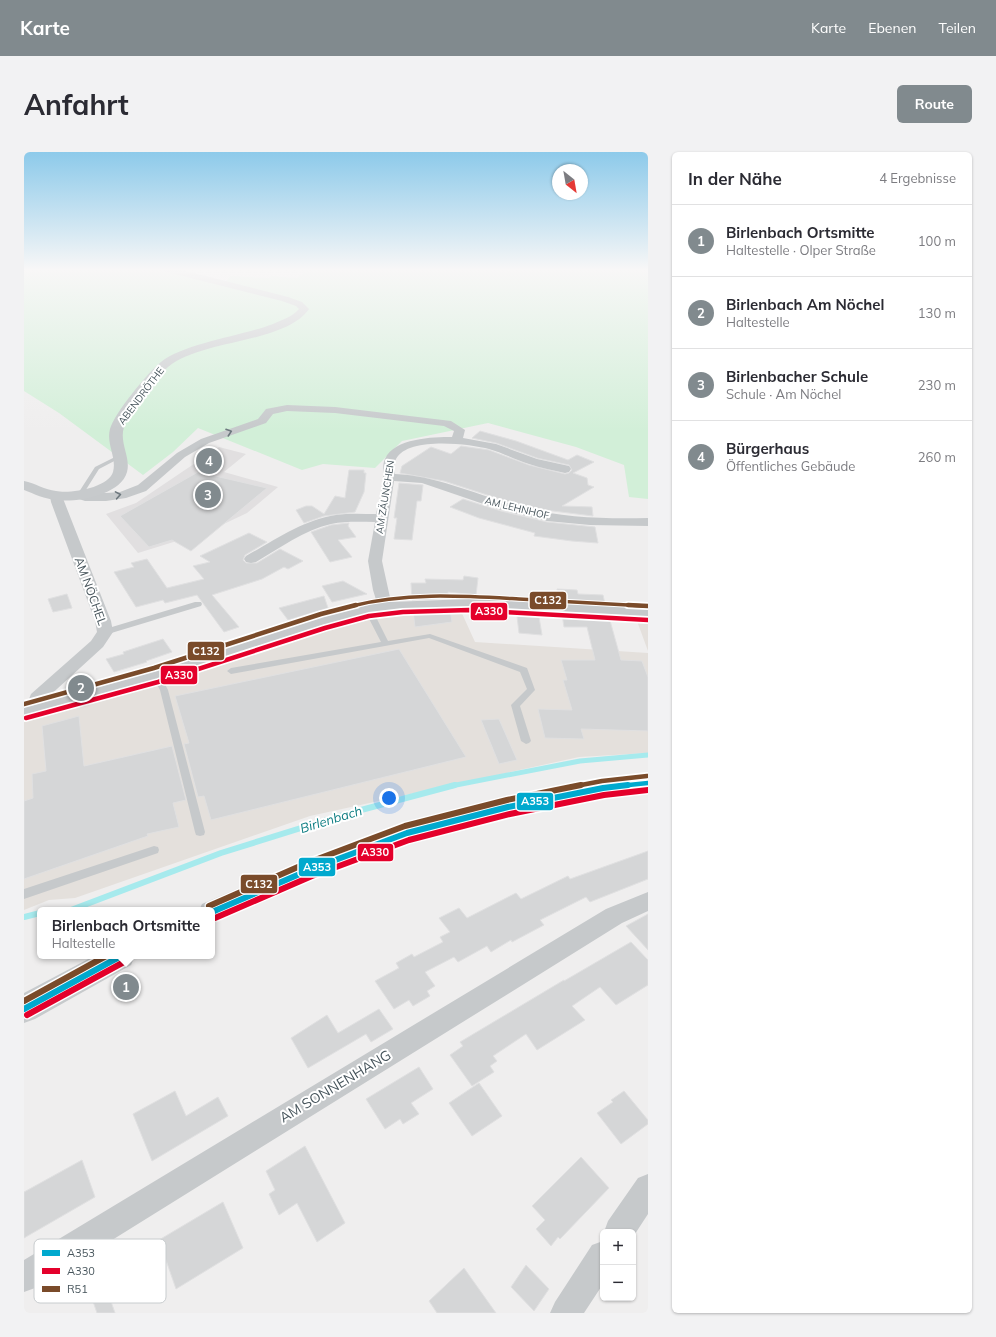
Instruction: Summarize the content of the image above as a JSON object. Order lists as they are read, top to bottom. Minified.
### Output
{"streets":{"street":["ABENDRÖTHE","AM ZÄUNCHEN","AM LEHNHOF","AM NÖCHEL","AM SONNENHANG"]},"crossings":[["ABENDRÖTHE","AM NÖCHEL"],["AM ZÄUNCHEN","AM LEHNHOF"]],"water":["Birlenbach"],"lines":["transit line C132","transit line A330","transit line A353"],"legend":["A353","A330","R51"],"north":"bottom right","page":{"header":"Karte","nav":["Karte","Ebenen","Teilen"],"buttons":"Route","title":"Anfahrt","heading":["In der Nähe","4 Ergebnisse"],"list":[{"mark":"1","name":"Birlenbach Ortsmitte","note":"Haltestelle · Olper Straße","value":"100 m"},{"mark":"2","name":"Birlenbach Am Nöchel","note":"Haltestelle","value":"130 m"},{"mark":"3","name":"Birlenbacher Schule","note":"Schule · Am Nöchel","value":"230 m"},{"mark":"4","name":"Bürgerhaus","note":"Öffentliches Gebäude","value":"260 m"}],"pins":["4","3","2","1"],"popup":["Birlenbach Ortsmitte","Haltestelle"],"map_buttons":["+","−"]}}
